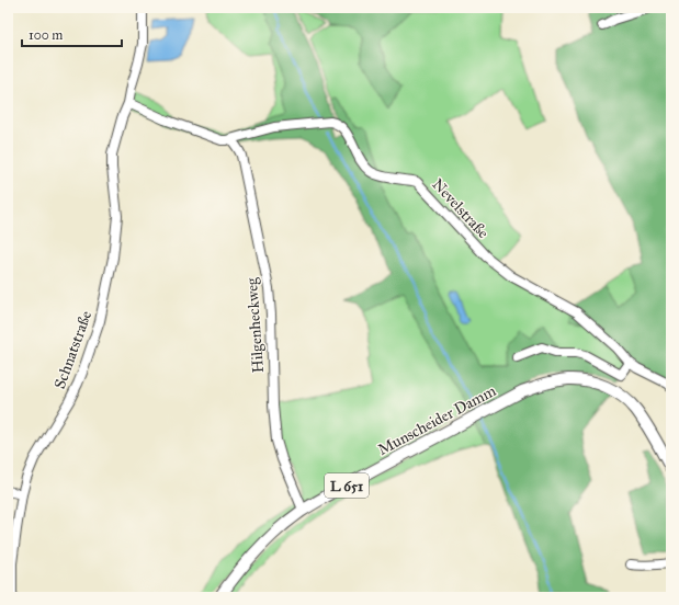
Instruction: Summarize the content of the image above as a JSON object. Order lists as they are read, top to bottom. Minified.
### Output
{"streets":{"main road":["Munscheider Damm","L 651"],"street":["Nevelstraße","Hilgenheckweg","Schnatstraße"]},"crossings":[["Nevelstraße","Hilgenheckweg"],["Nevelstraße","Schnatstraße"],["Hilgenheckweg","Munscheider Damm"]],"scale_bar":"100 m"}
